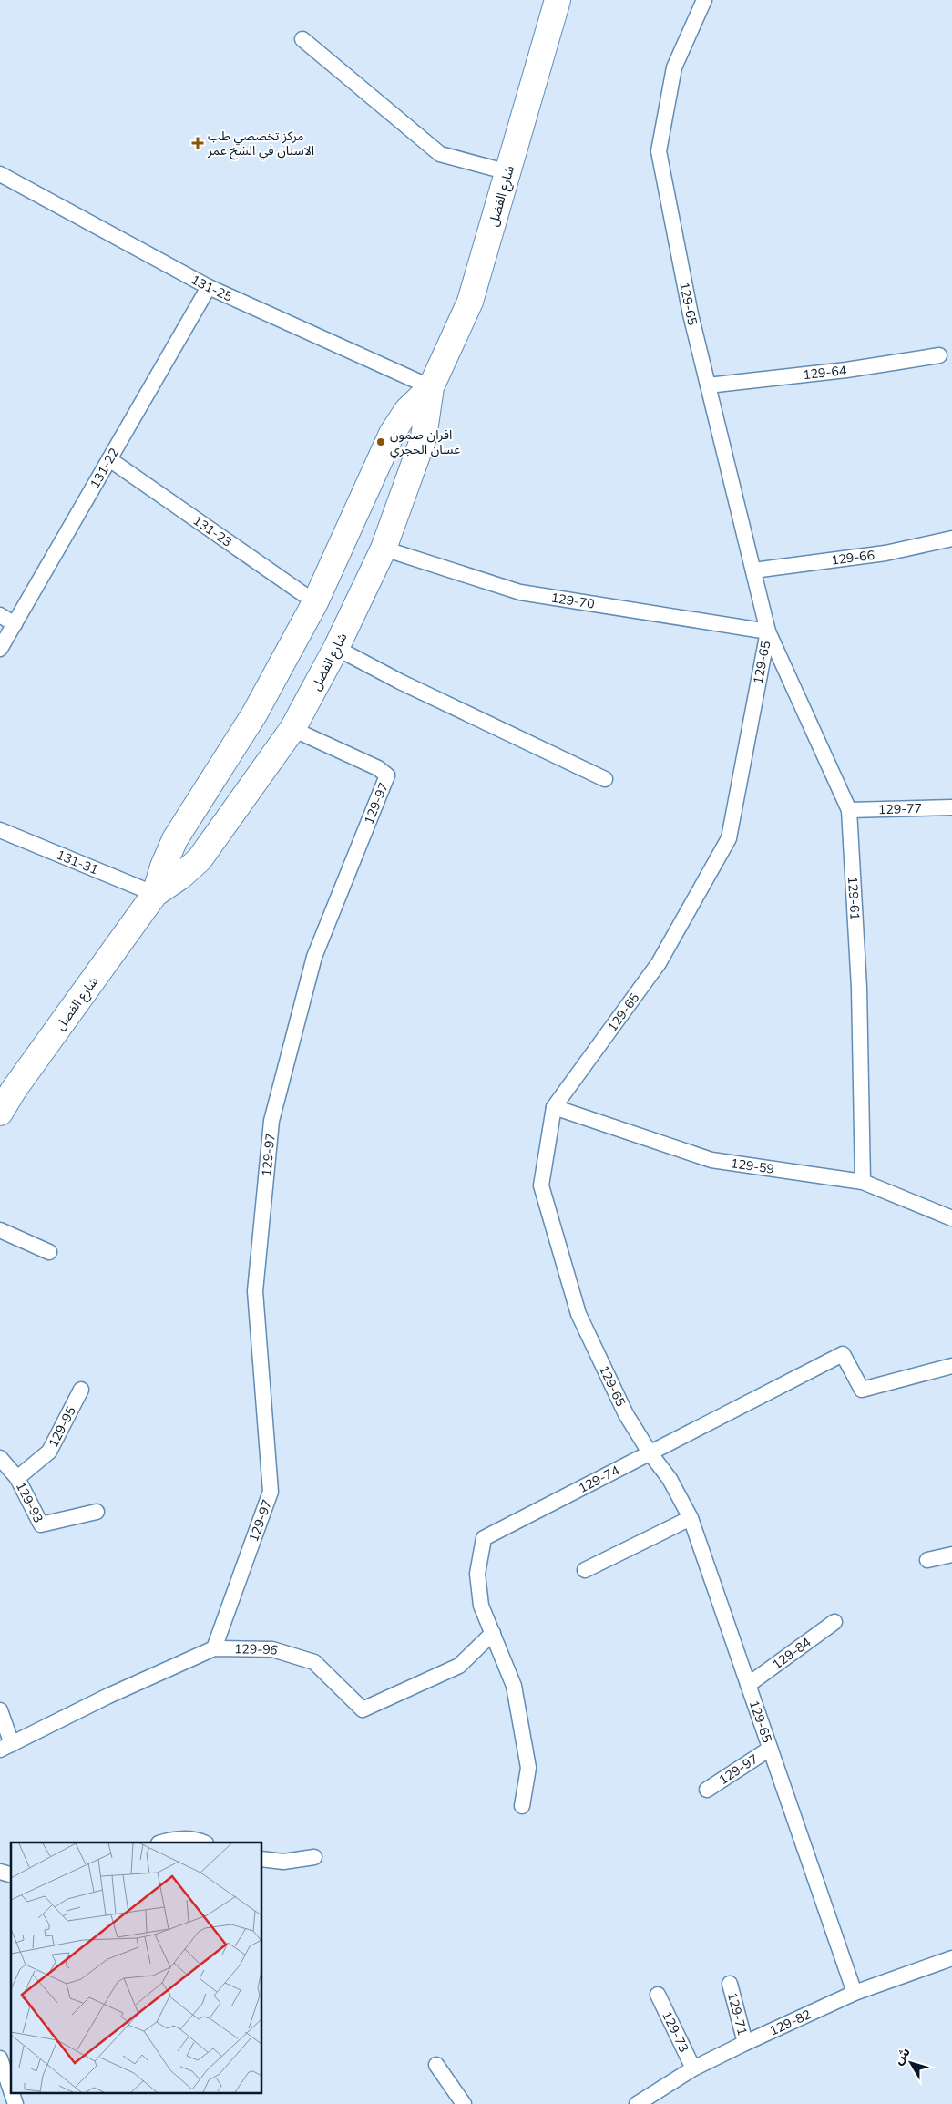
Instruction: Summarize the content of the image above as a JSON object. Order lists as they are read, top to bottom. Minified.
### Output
{"streets":{"street":["شارع الفضل"],"lane":["131-25","129-65","129-64","131-22","131-23","129-66","129-70","129-97","129-77","131-31","129-61","129-59","129-95","129-74","129-93","129-96","129-84","129-71","129-82","129-73"]},"crossings":[["شارع الفضل","131-25"],["شارع الفضل","131-23"],["شارع الفضل","129-70"],["شارع الفضل","129-97"],["شارع الفضل","131-31"],["131-25","131-22"],["129-65","129-64"],["129-65","129-66"],["129-65","129-70"],["129-65","129-97"],["129-65","129-61"],["129-65","129-59"],["129-65","129-74"],["129-65","129-84"],["129-65","129-82"],["131-22","131-23"],["129-70","129-61"],["129-97","129-96"],["129-77","129-61"],["129-61","129-59"],["129-95","129-93"],["129-74","129-96"],["129-71","129-82"],["129-82","129-73"]],"places":{"health":["مركز تخصصي طب الاسنان في الشخ عمر"],"other":["افران صمون غسان الحجري"]},"north":"top left"}
